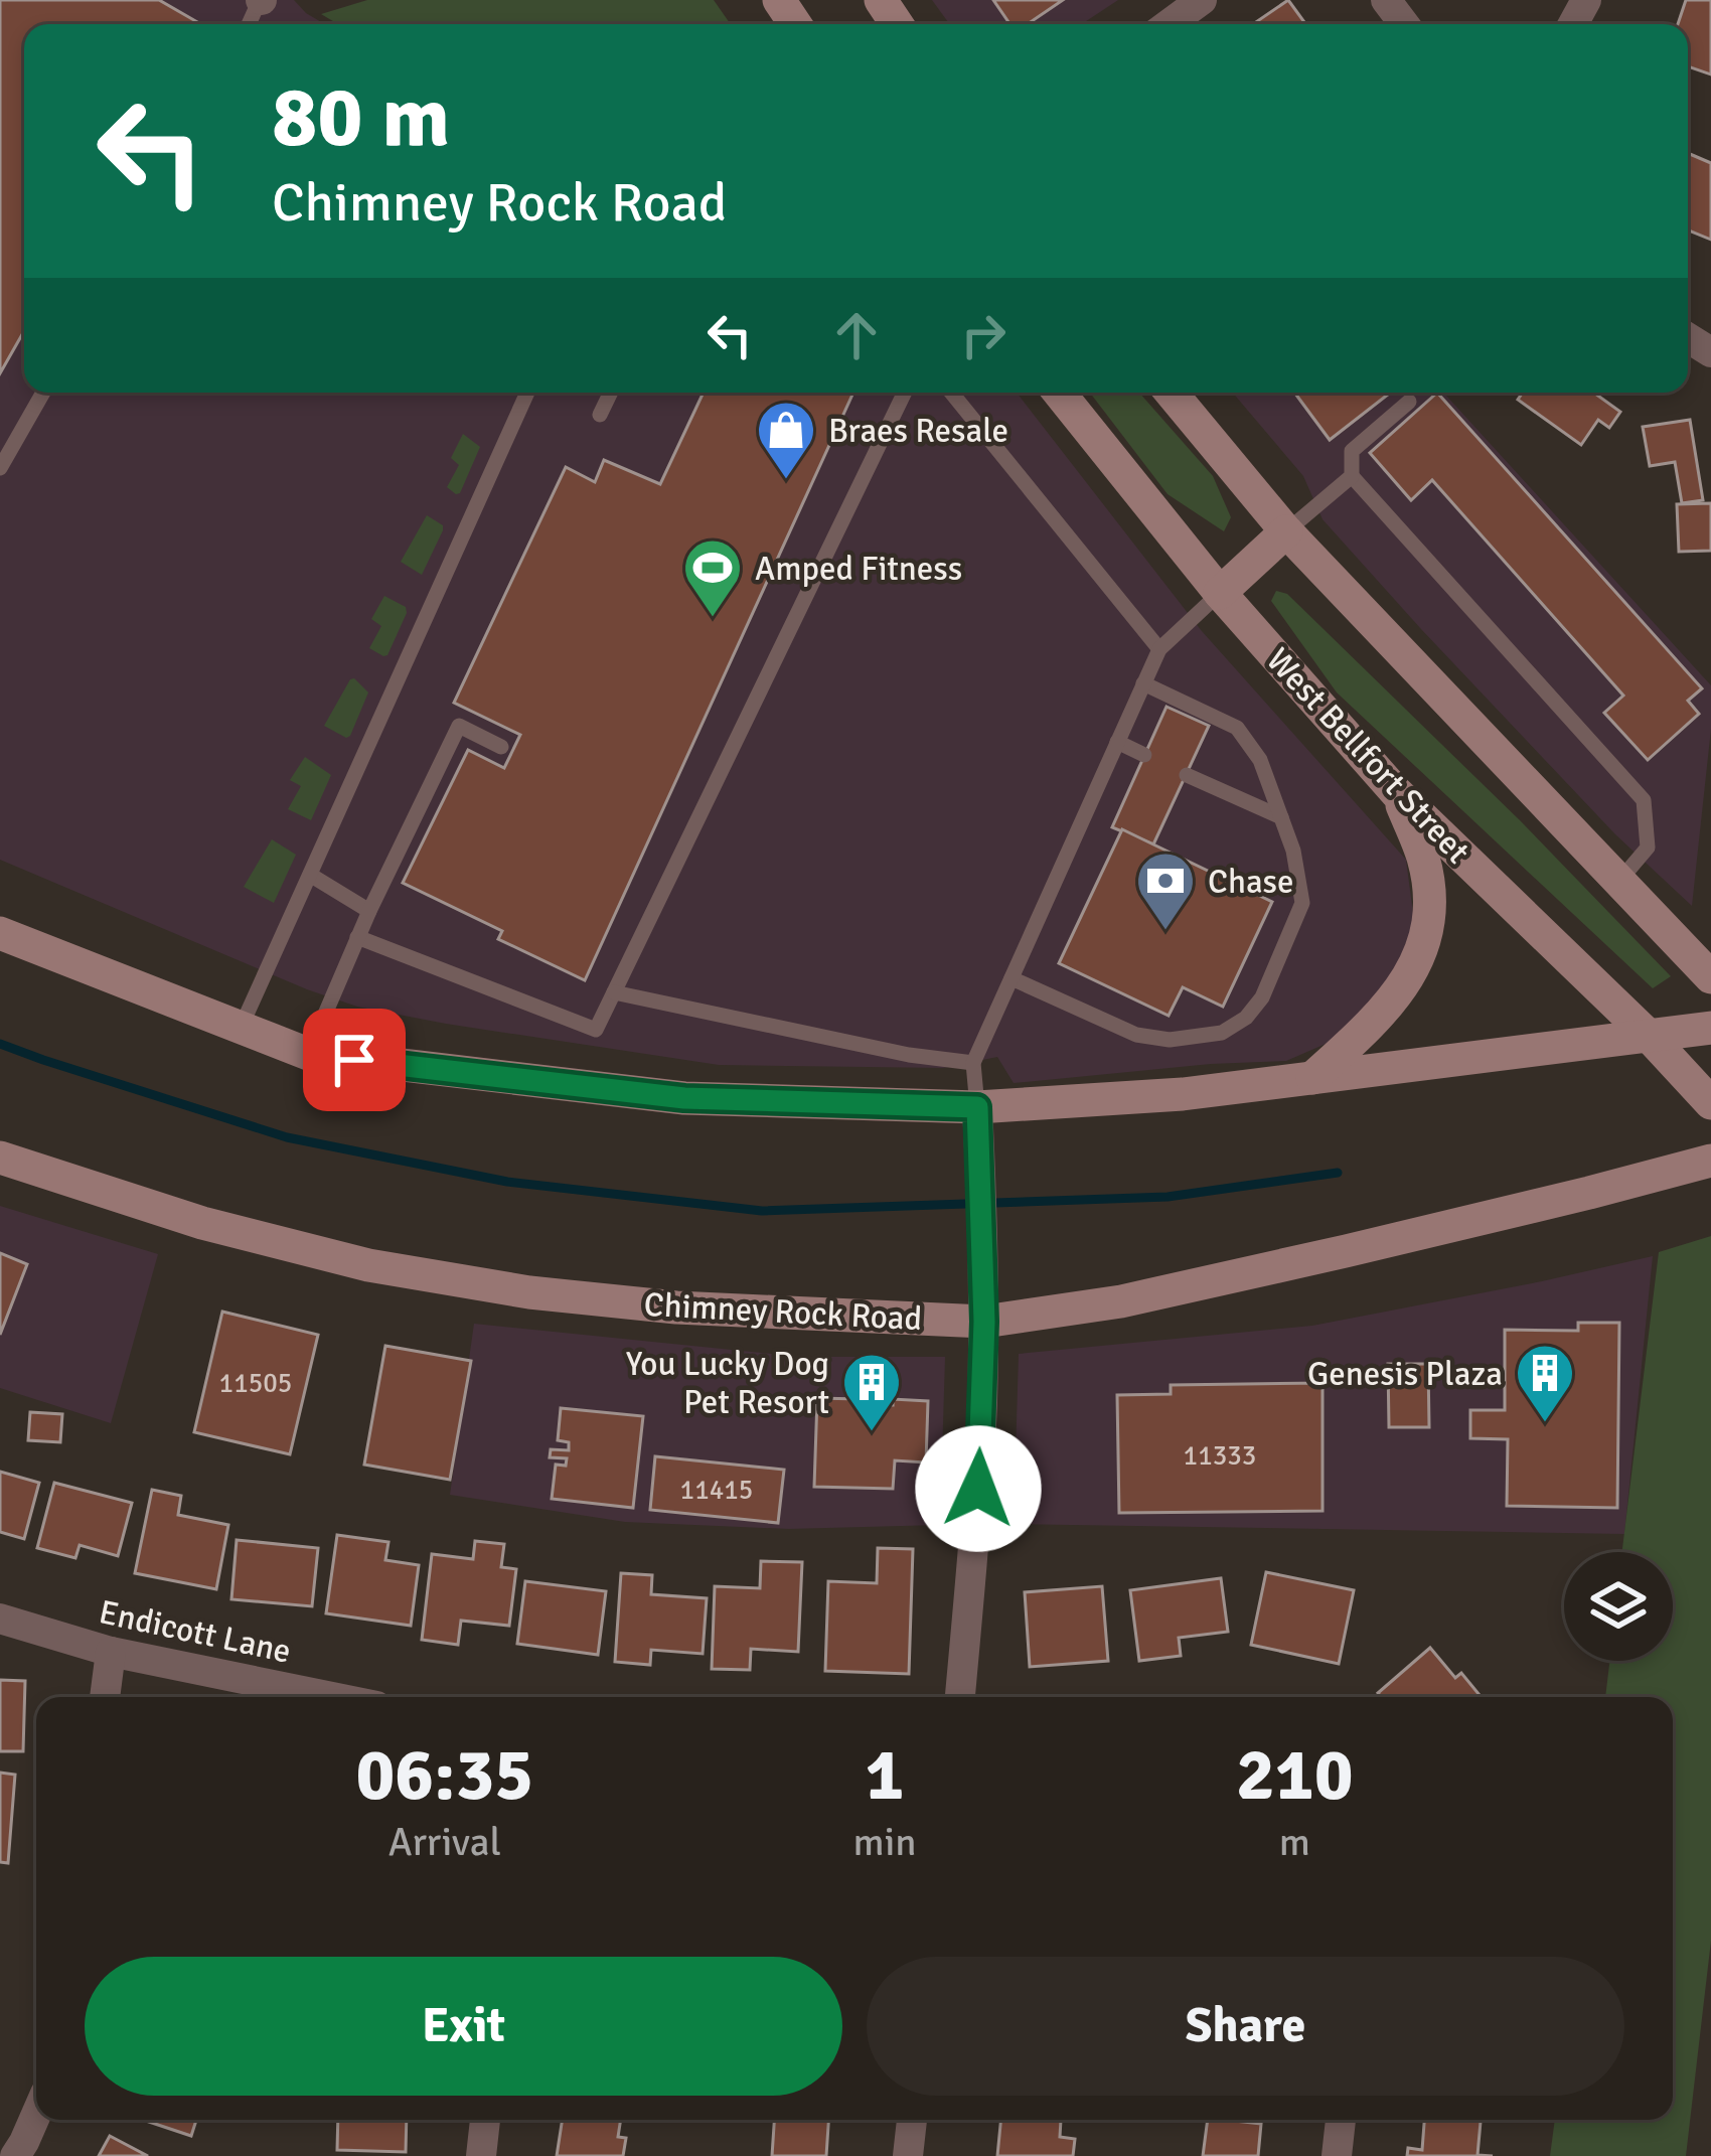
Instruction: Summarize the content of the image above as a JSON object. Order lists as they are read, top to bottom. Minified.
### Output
{"streets":{"main road":["West Bellfort Street","Chimney Rock Road"],"street":["Endicott Lane"]},"places":{"shop":["Braes Resale"],"sports":["Amped Fitness"],"bank":["Chase"],"building":["Genesis Plaza","You Lucky Dog Pet Resort"]},"house_numbers":["11505","11333","11415"],"page":{"turn":["80 m","Chimney Rock Road"],"eta":["06:35","Arrival","1","min","210","m"],"buttons":["Exit","Share"]}}
